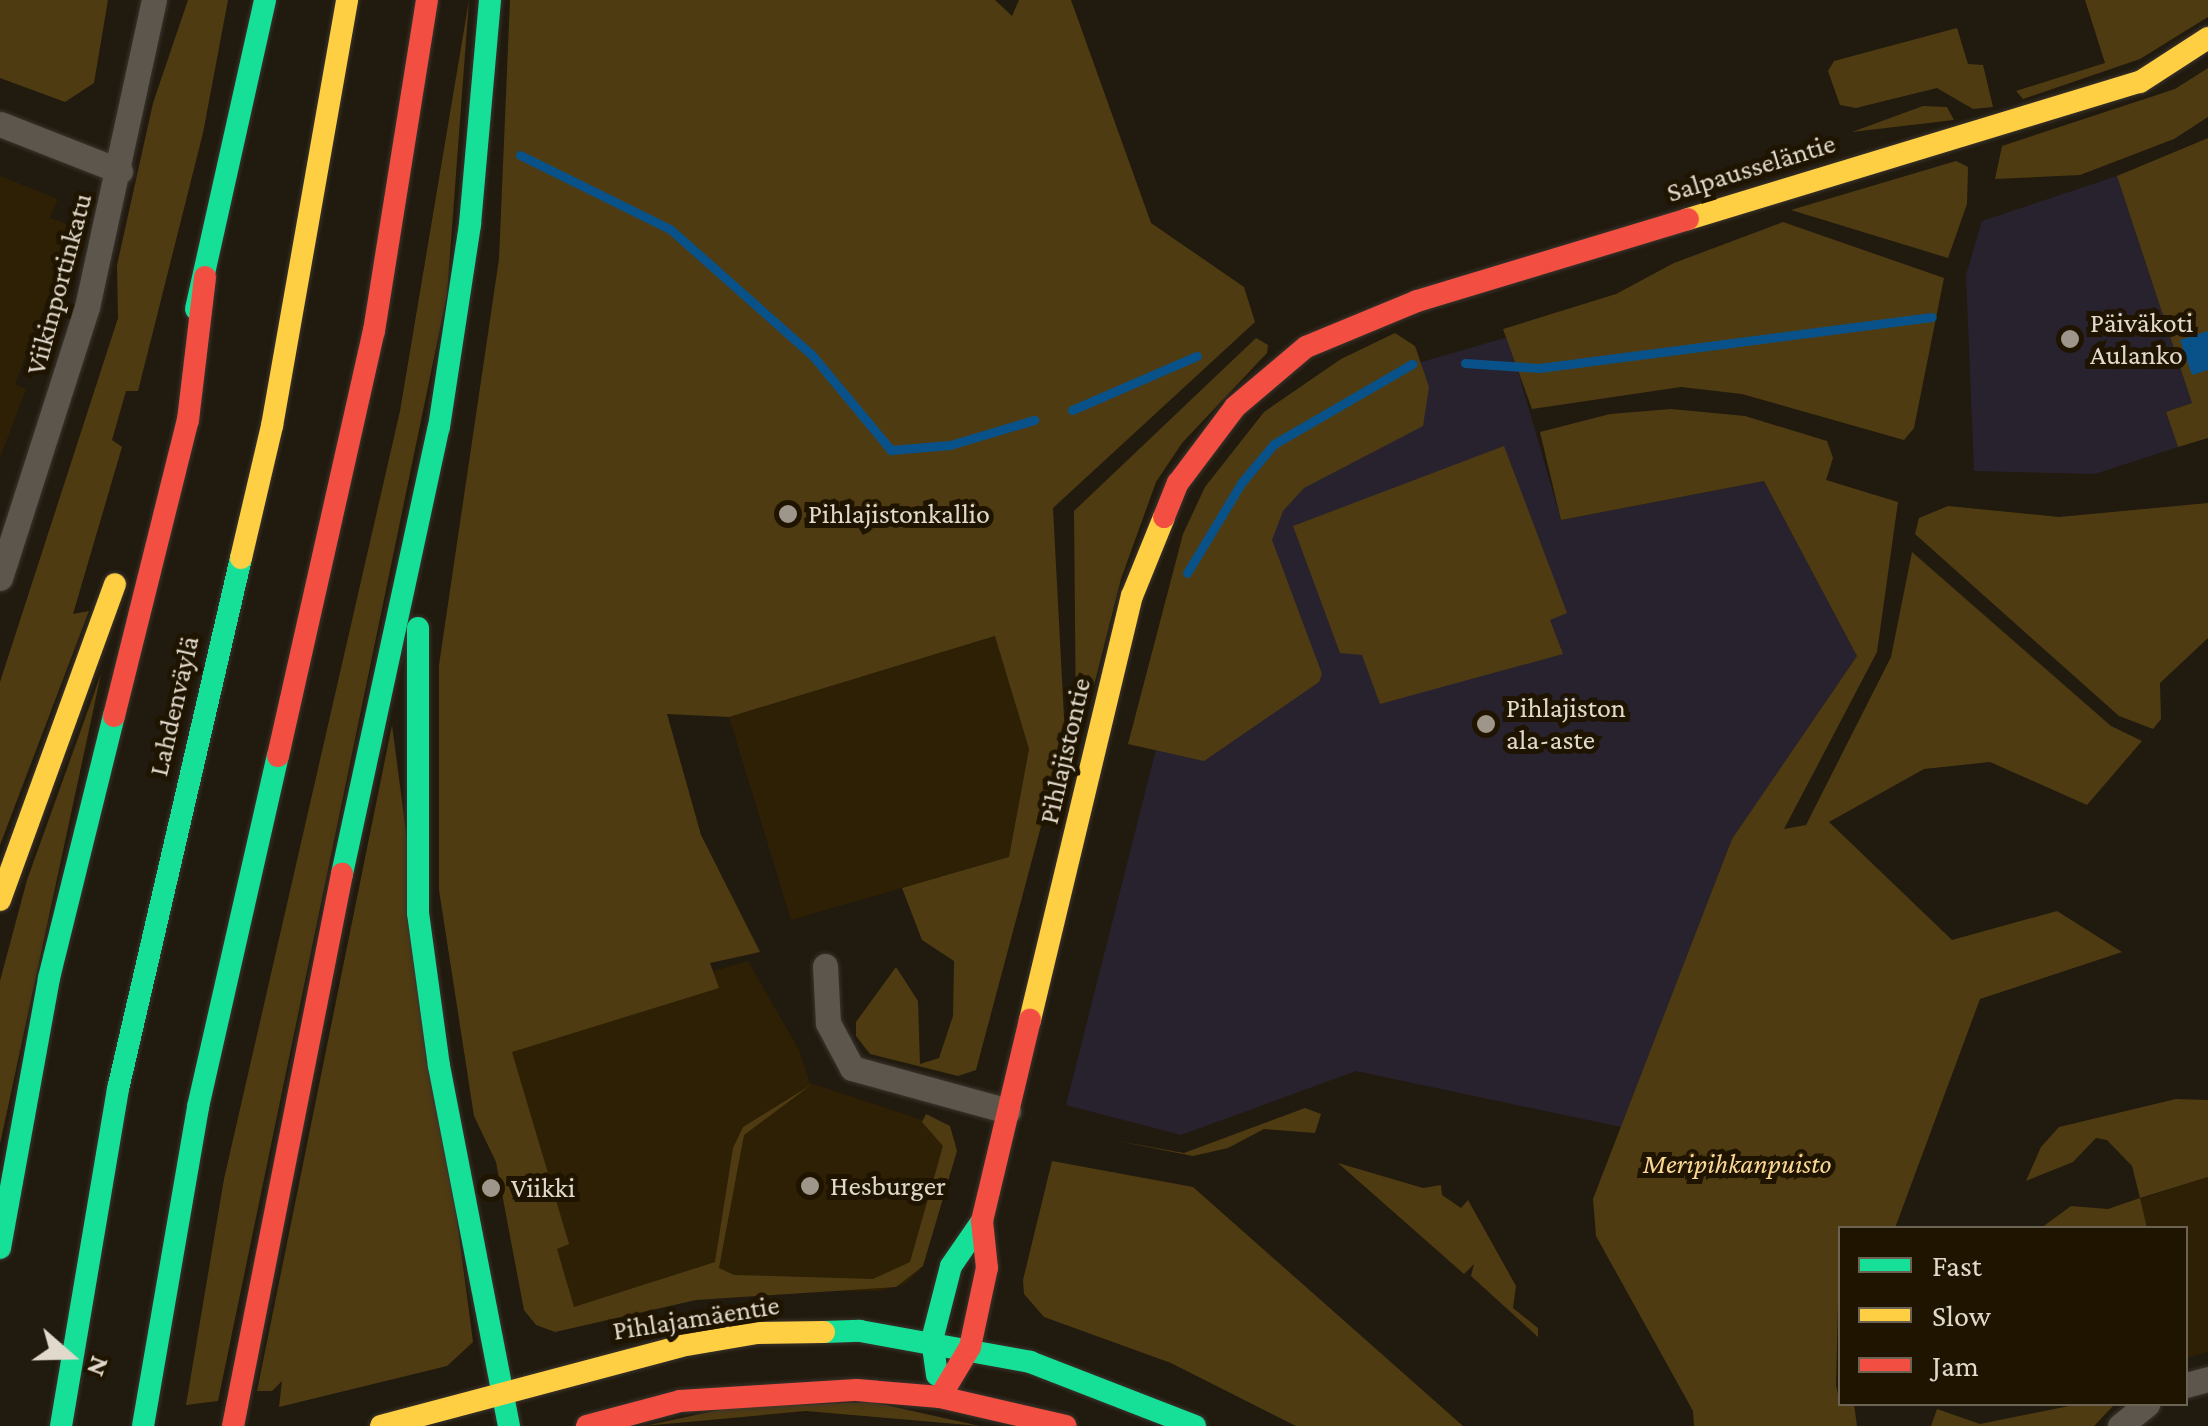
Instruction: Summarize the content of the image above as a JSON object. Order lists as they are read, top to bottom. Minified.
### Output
{"streets":{"main road":["Salpausseläntie","Lahdenväylä","Pihlajistontie","Pihlajamäentie"],"street":["Viikinportinkatu"]},"crossings":[["Salpausseläntie","Pihlajistontie"],["Pihlajistontie","Pihlajamäentie"]],"parks":["Meripihkanpuisto"],"places":["Päiväkoti Aulanko","Pihlajistonkallio","Pihlajiston ala-aste","Hesburger","Viikki"],"legend":["Fast","Slow","Jam"],"north":"right"}
